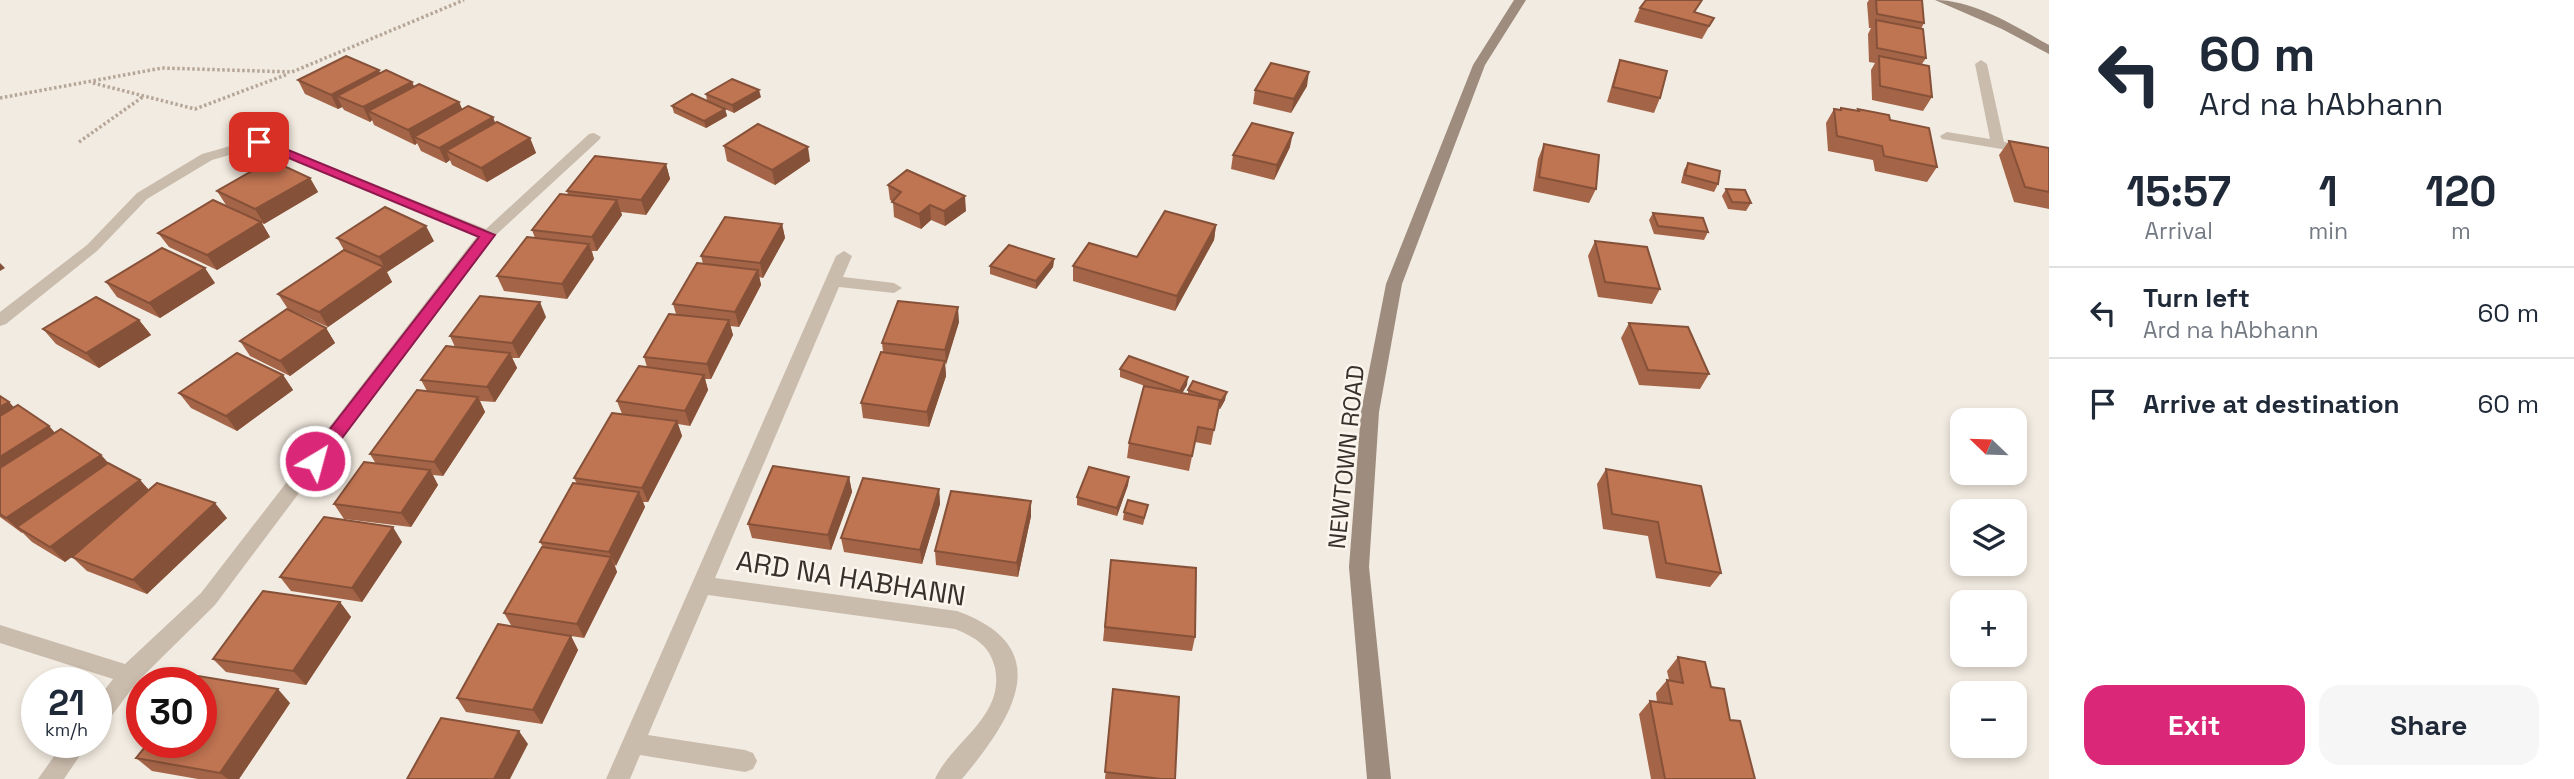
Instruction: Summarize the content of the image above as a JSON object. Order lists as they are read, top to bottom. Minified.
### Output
{"streets":{"main road":["NEWTOWN ROAD"],"street":["ARD NA HABHANN"]},"north":"top left","page":{"turn":["60 m","Ard na hAbhann"],"eta":["15:57","Arrival","1","min","120","m"],"list":[{"name":"Turn left","note":"Ard na hAbhann","value":"60 m"},{"name":"Arrive at destination","value":"60 m"}],"map_buttons":["+","−"],"speed":"21 km/h","limit":"30","buttons":["Exit","Share"]}}
